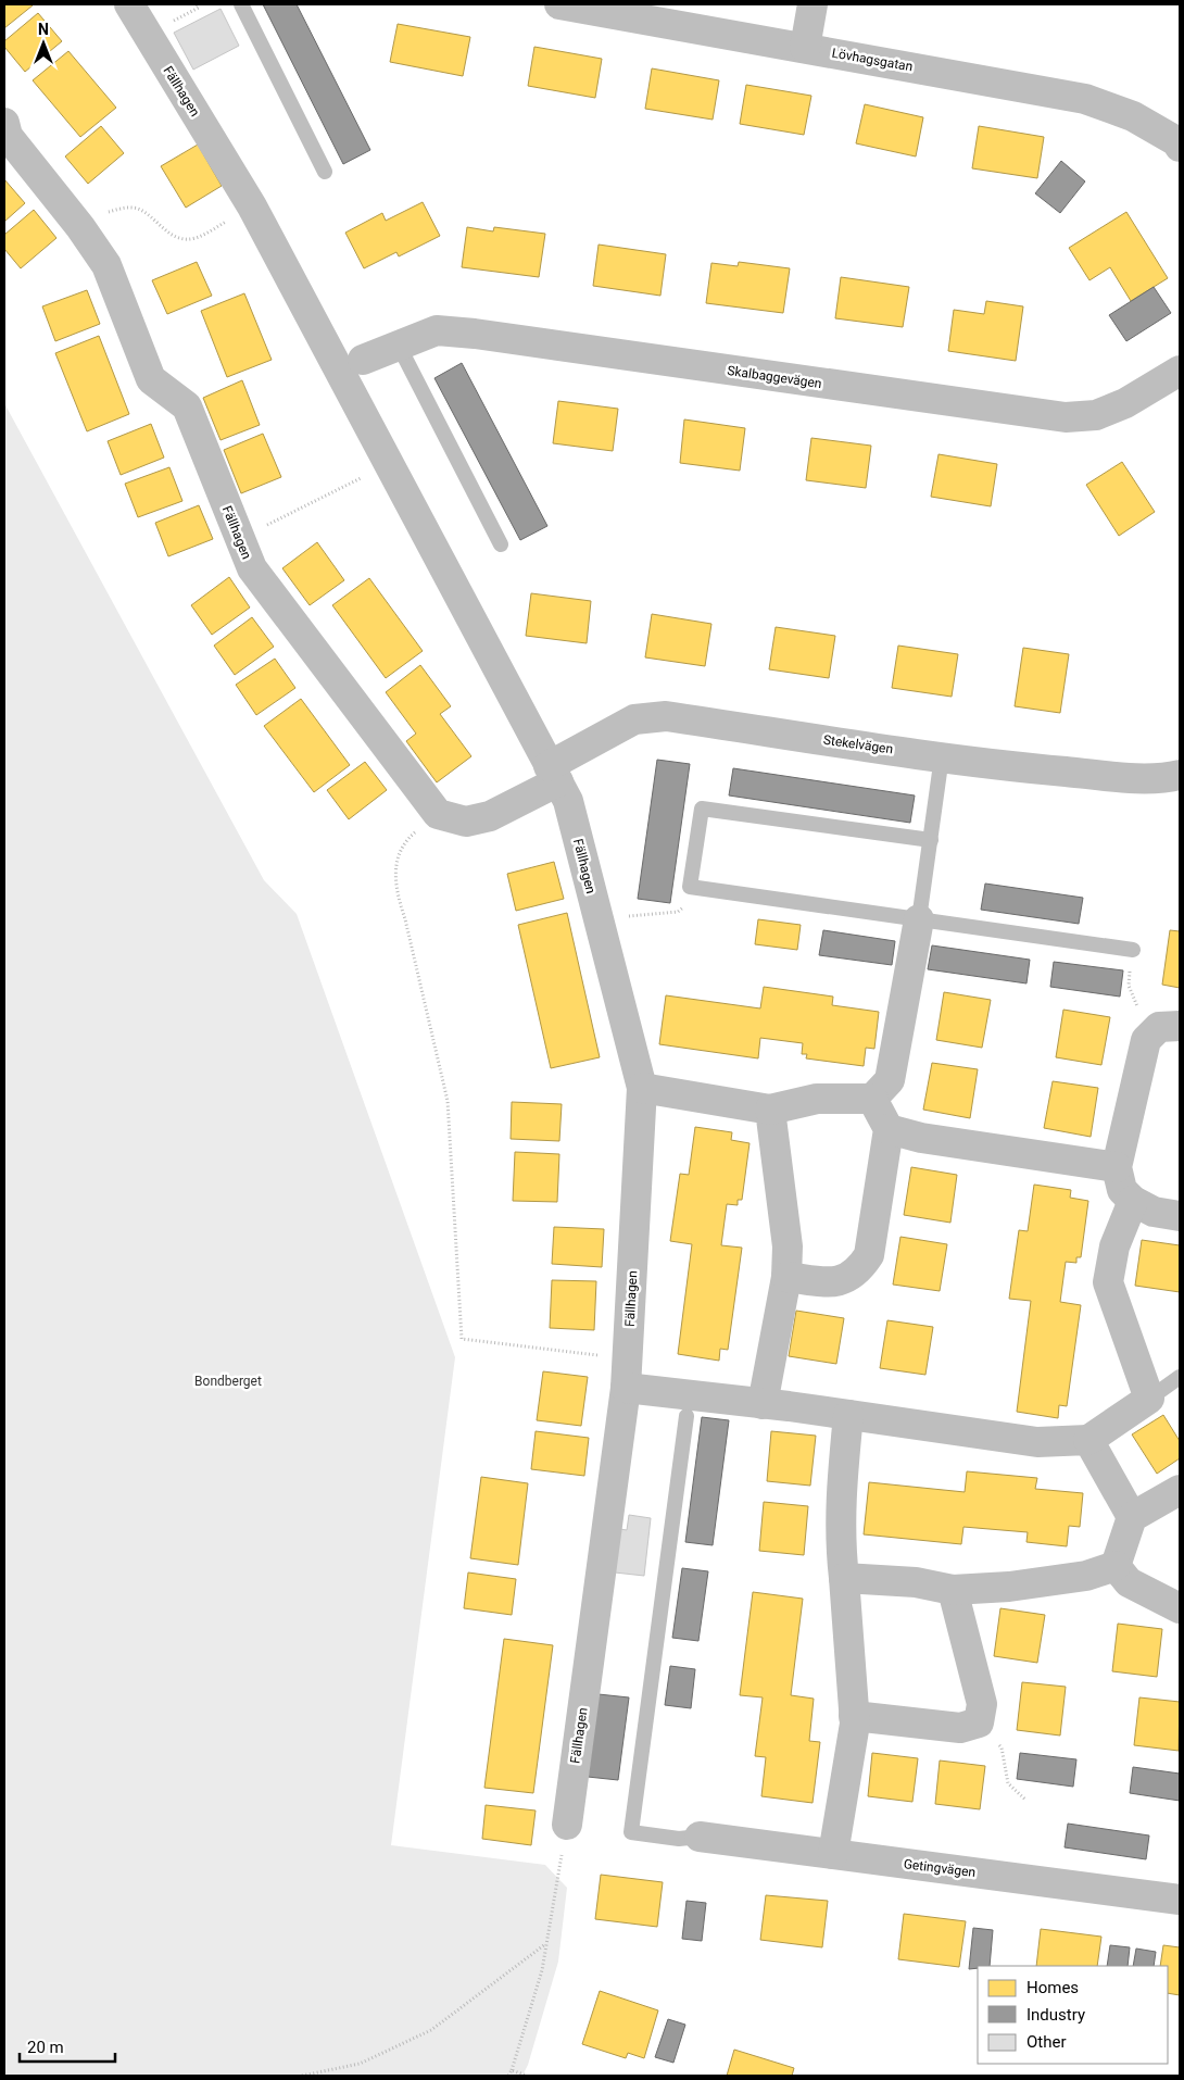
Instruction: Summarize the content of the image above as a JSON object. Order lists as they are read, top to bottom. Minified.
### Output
{"streets":{"street":["Lövhagsgatan","Fällhagen","Skalbaggevägen","Stekelvägen","Getingvägen"]},"crossings":[["Fällhagen","Stekelvägen"]],"parks":["Bondberget"],"legend":["Homes","Industry","Other"],"scale_bar":"20 m","north":"top"}
